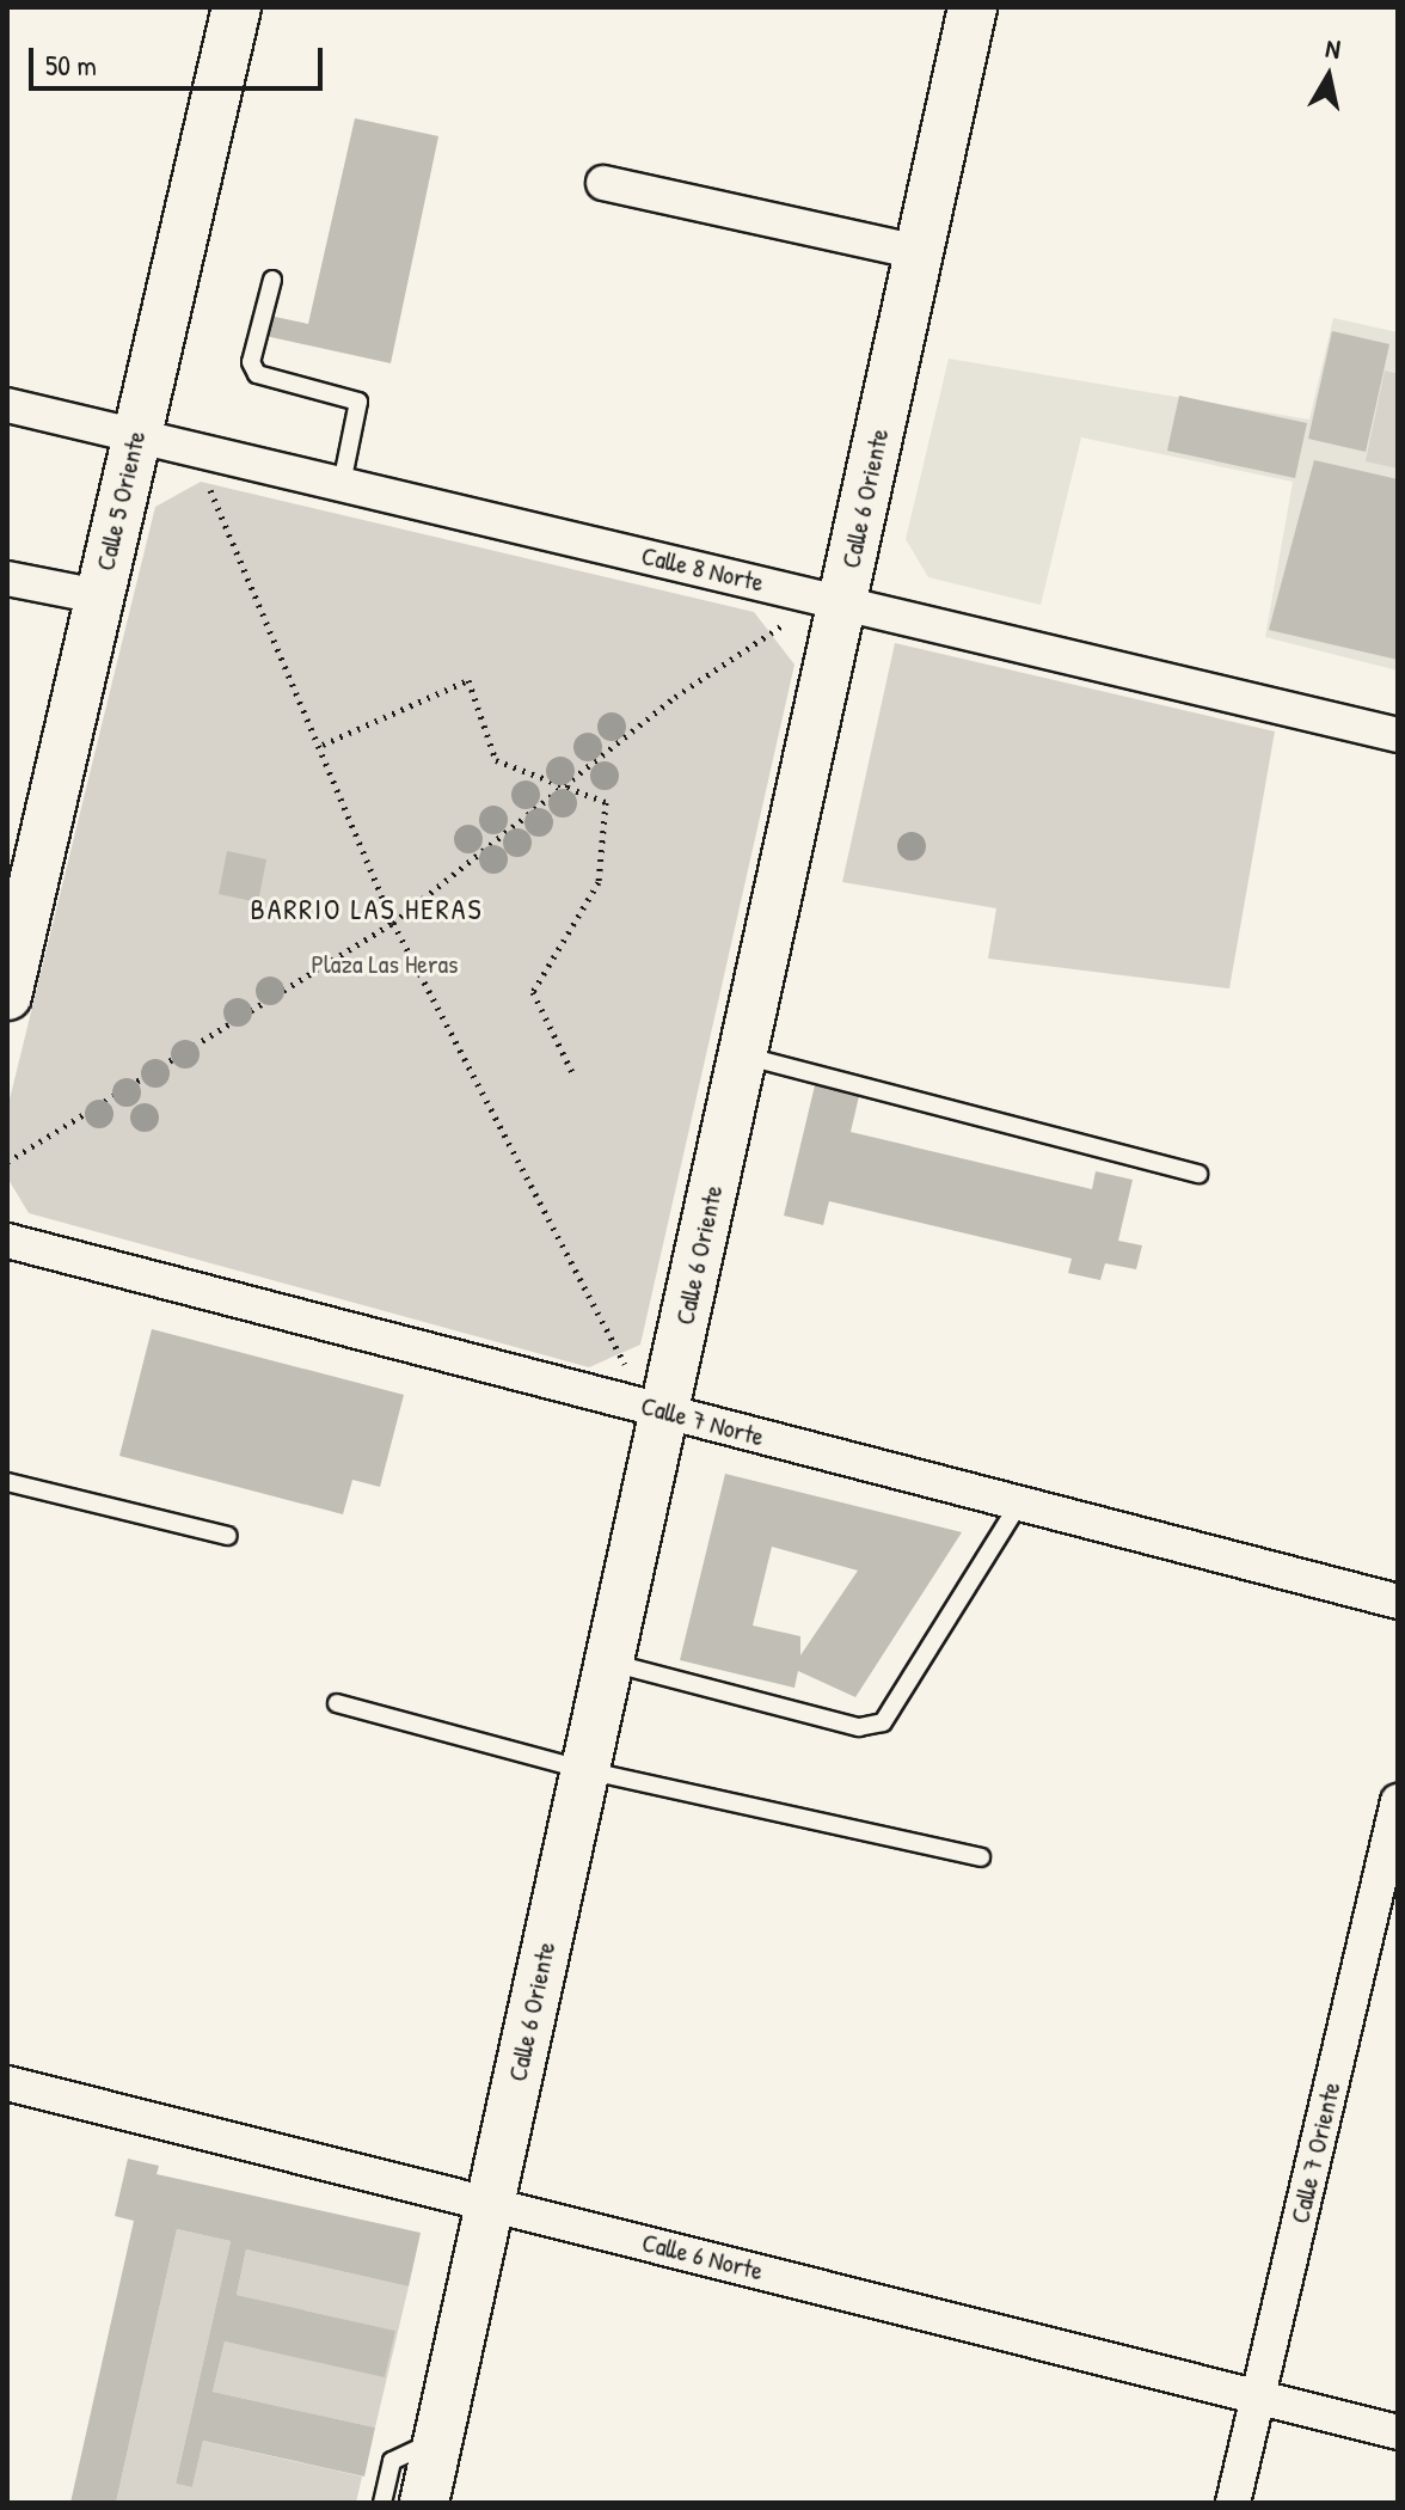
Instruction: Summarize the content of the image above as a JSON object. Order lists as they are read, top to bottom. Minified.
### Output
{"streets":{"main road":["Calle 6 Oriente","Calle 5 Oriente"],"street":["Calle 8 Norte","Calle 7 Norte","Calle 7 Oriente","Calle 6 Norte"]},"crossings":[["Calle 6 Oriente","Calle 8 Norte"],["Calle 6 Oriente","Calle 7 Norte"],["Calle 6 Oriente","Calle 6 Norte"],["Calle 5 Oriente","Calle 8 Norte"],["Calle 7 Oriente","Calle 6 Norte"]],"districts":["BARRIO LAS HERAS"],"parks":["Plaza Las Heras"],"scale_bar":"50 m","north":"top"}
